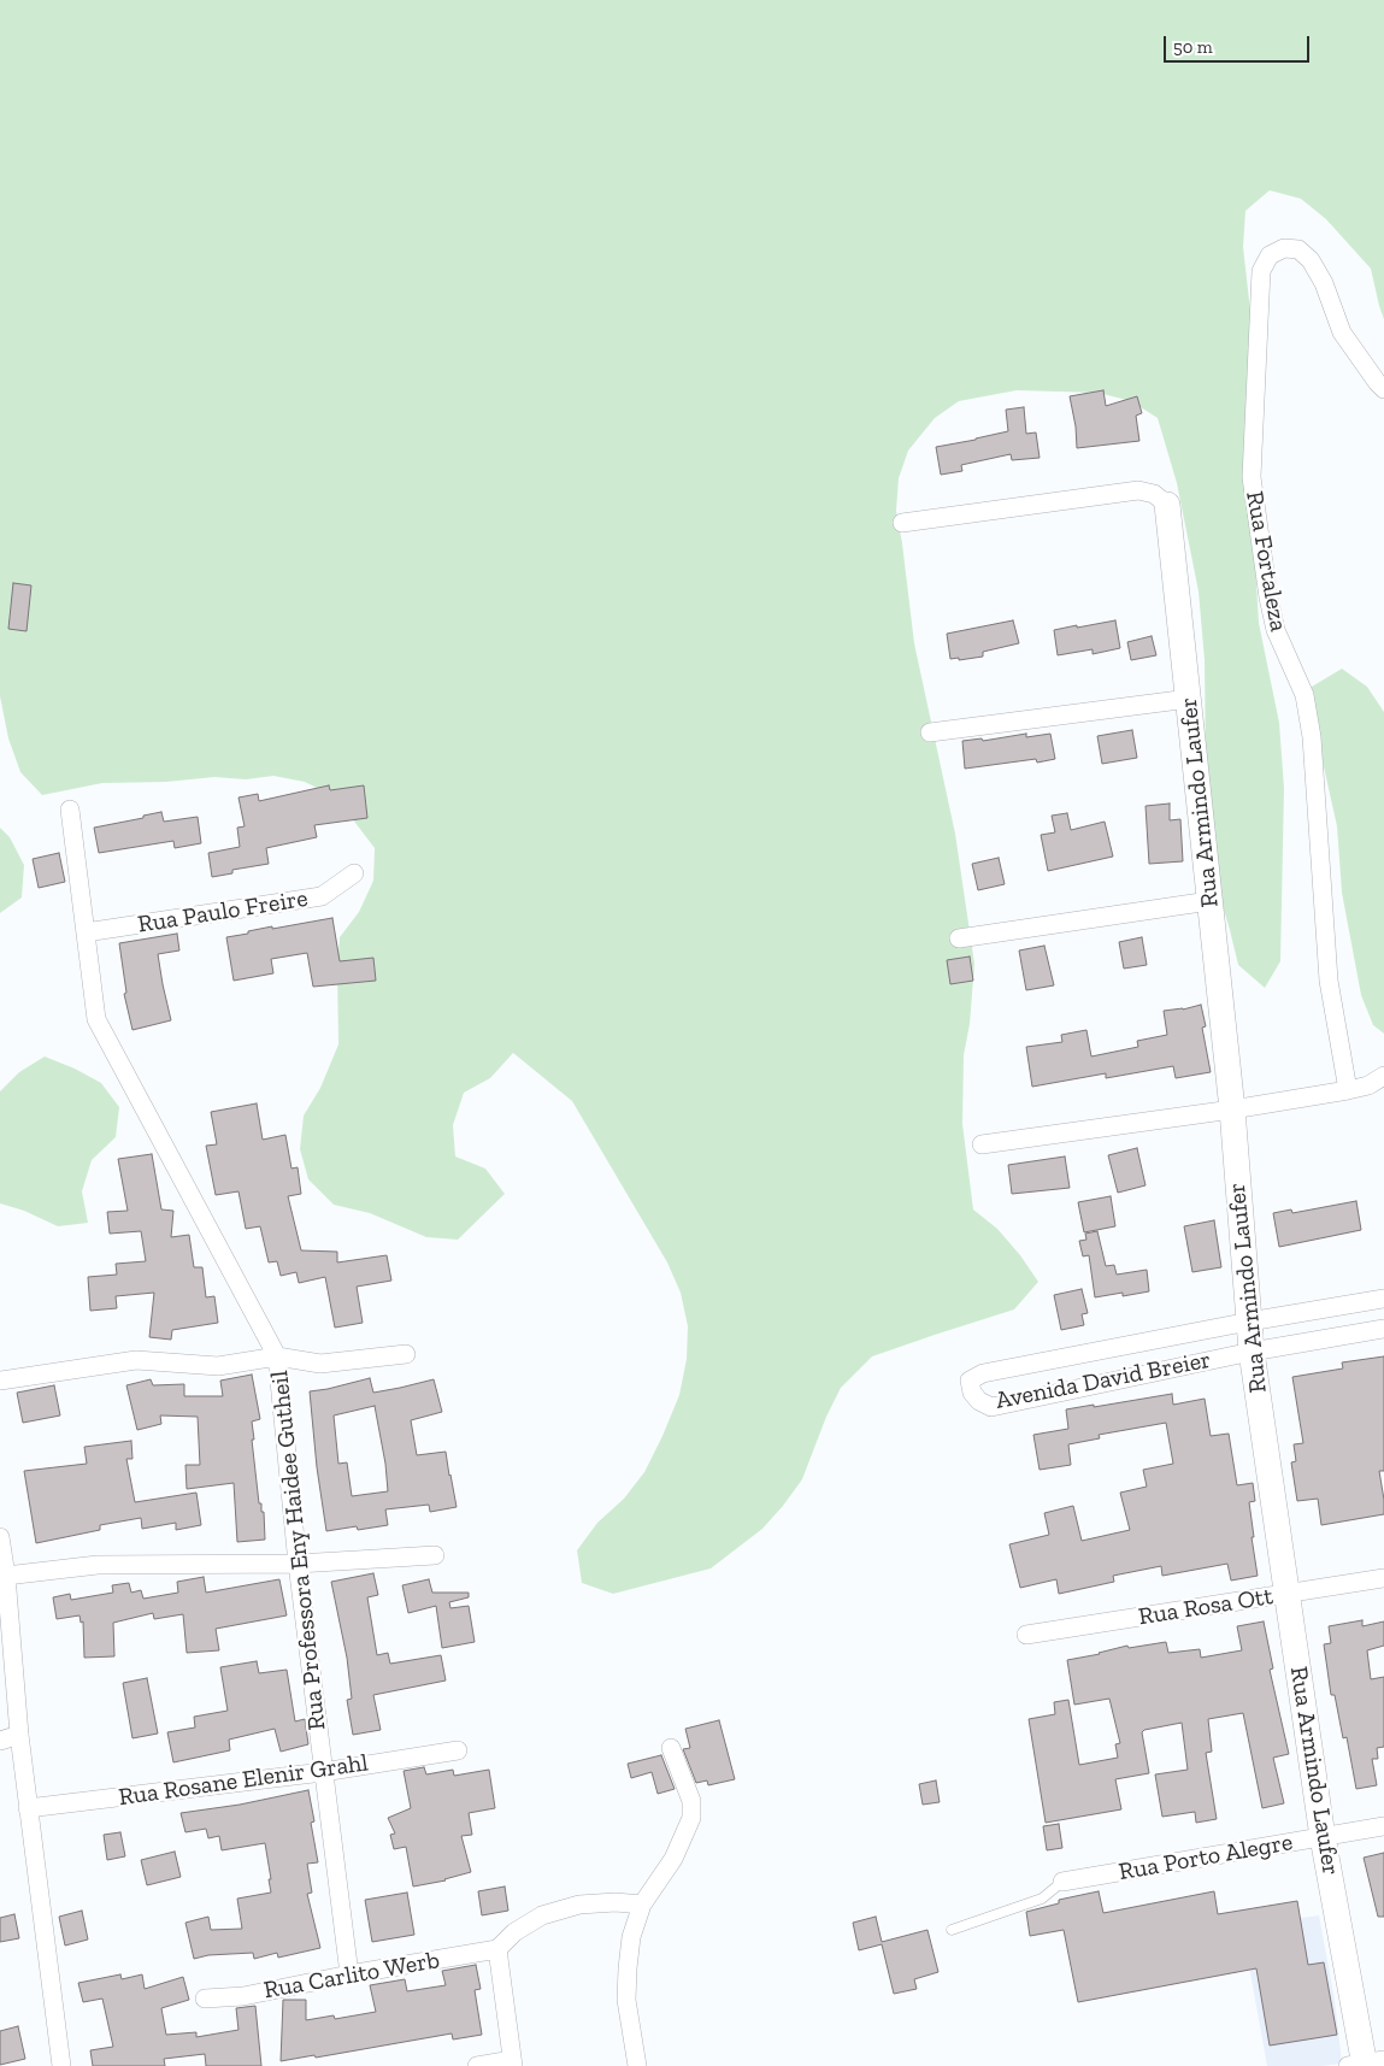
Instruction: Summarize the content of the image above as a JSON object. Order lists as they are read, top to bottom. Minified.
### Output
{"streets":{"street":["Rua Fortaleza","Rua Armindo Laufer","Rua Paulo Freire","Avenida David Breier","Rua Professora Eny Haidee Gutheil","Rua Rosa Ott","Rua Rosane Elenir Grahl","Rua Porto Alegre","Rua Carlito Werb"]},"crossings":[["Rua Armindo Laufer","Avenida David Breier"],["Rua Armindo Laufer","Rua Rosa Ott"],["Rua Armindo Laufer","Rua Porto Alegre"],["Rua Paulo Freire","Rua Professora Eny Haidee Gutheil"],["Rua Professora Eny Haidee Gutheil","Rua Rosane Elenir Grahl"],["Rua Professora Eny Haidee Gutheil","Rua Carlito Werb"]],"scale_bar":"50 m"}
